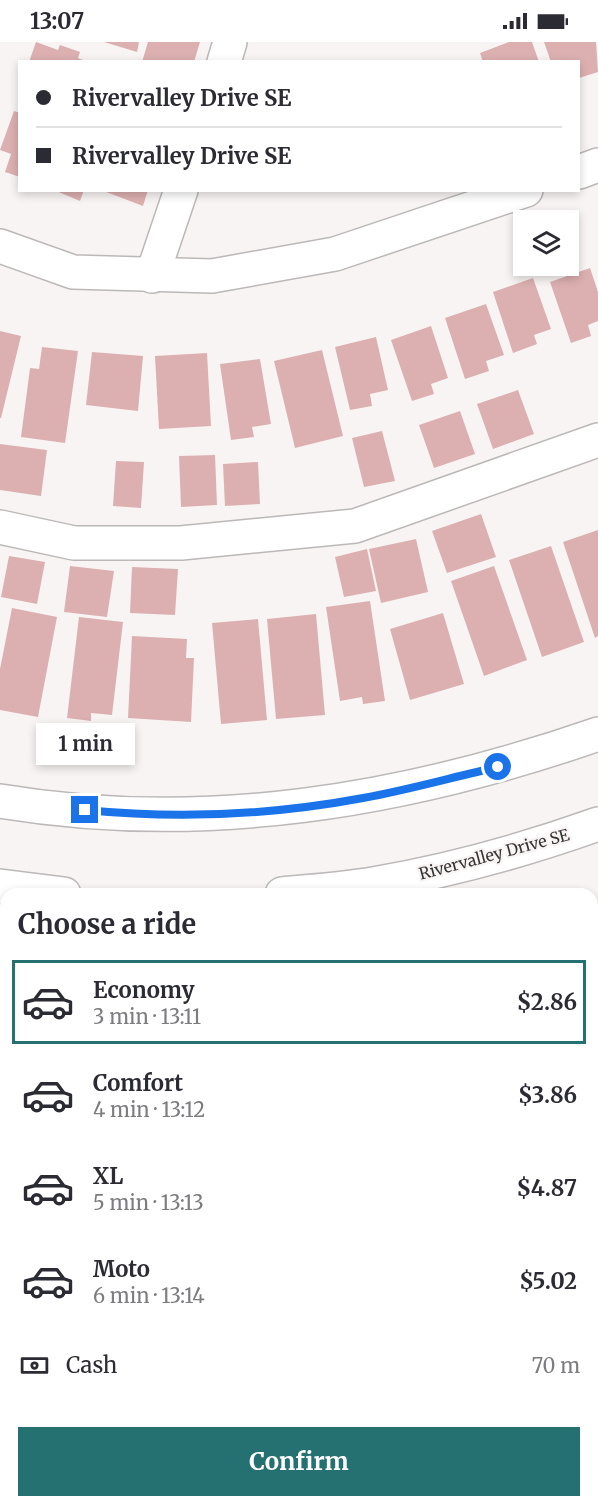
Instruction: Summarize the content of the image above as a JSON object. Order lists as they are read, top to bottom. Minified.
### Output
{"streets":{"street":["Rivervalley Drive SE"]},"page":{"status":"13:07","banner":["Rivervalley Drive SE","Rivervalley Drive SE"],"bubble":"1 min","heading":"Choose a ride","list":[{"name":"Economy","note":"3 min · 13:11","value":"$2.86"},{"name":"Comfort","note":"4 min · 13:12","value":"$3.86"},{"name":"XL","note":"5 min · 13:13","value":"$4.87"},{"name":"Moto","note":"6 min · 13:14","value":"$5.02"}],"pay":["Cash","70 m"],"buttons":"Confirm"}}
